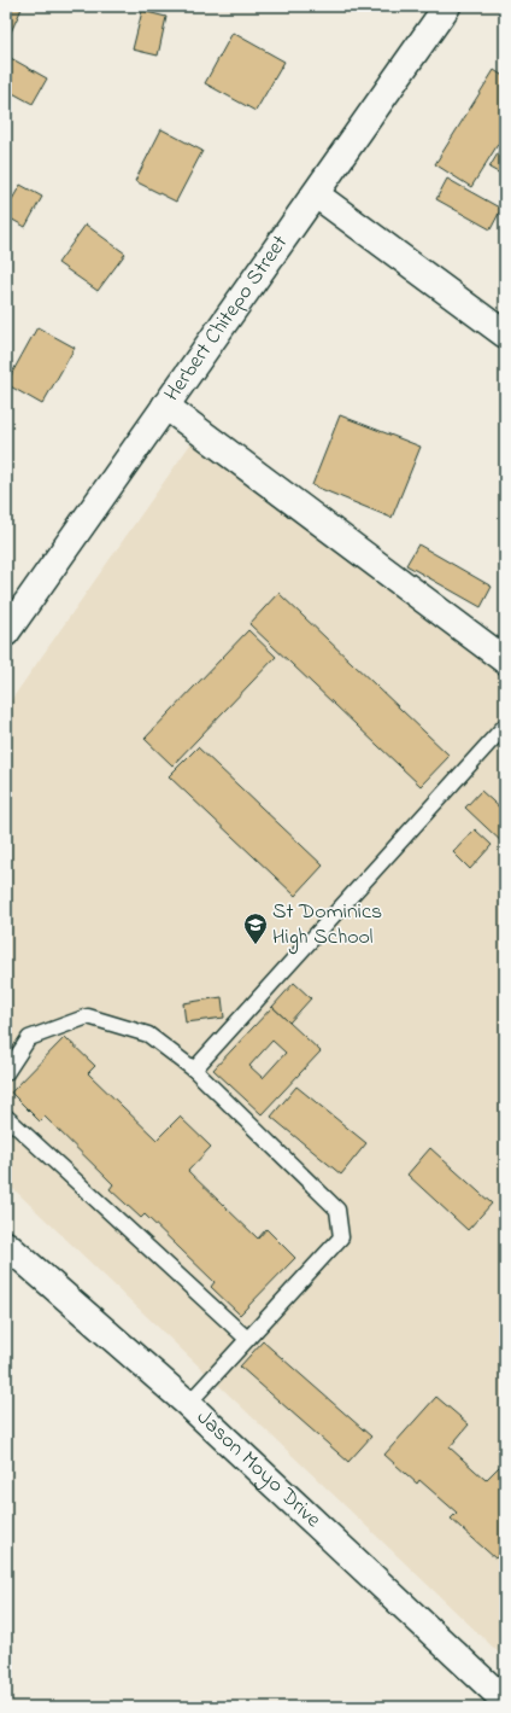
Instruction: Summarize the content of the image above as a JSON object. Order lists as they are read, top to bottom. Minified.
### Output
{"streets":{"street":["Herbert Chitepo Street","Jason Moyo Drive"]},"places":{"school or university":["St Dominics High School"]}}
